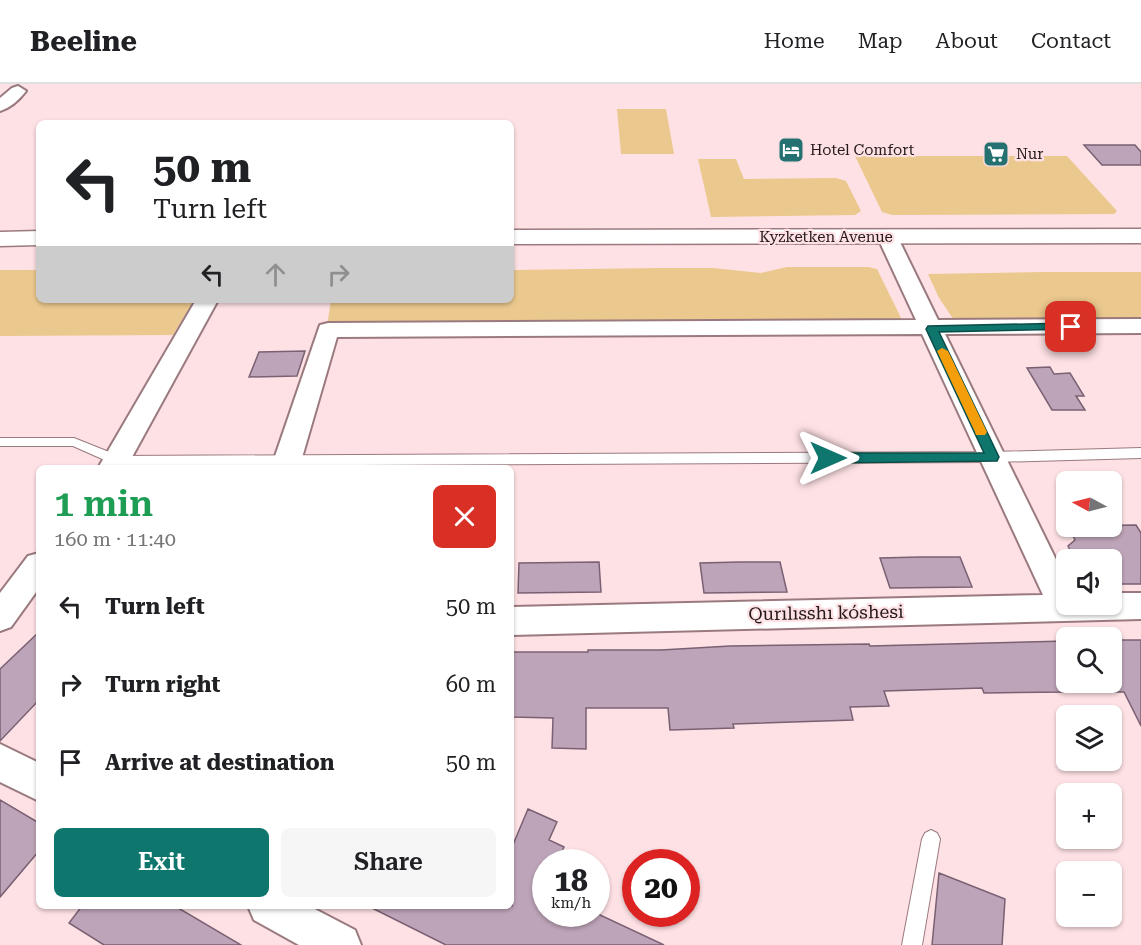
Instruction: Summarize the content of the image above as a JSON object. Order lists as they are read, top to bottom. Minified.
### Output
{"streets":{"street":["Kyzketken Avenue","Qurılısshı kóshesi"]},"places":{"hotel":["Hotel Comfort"],"supermarket":["Nur"]},"north":"left","page":{"header":"Beeline","nav":["Home","Map","About","Contact"],"turn":["50 m","Turn left"],"heading":["1 min","160 m · 11:40"],"map_buttons":["+","−"],"list":[{"name":"Turn left","value":"50 m"},{"name":"Turn right","value":"60 m"},{"name":"Arrive at destination","value":"50 m"}],"buttons":["Exit","Share"],"speed":"18 km/h","limit":"20"}}
